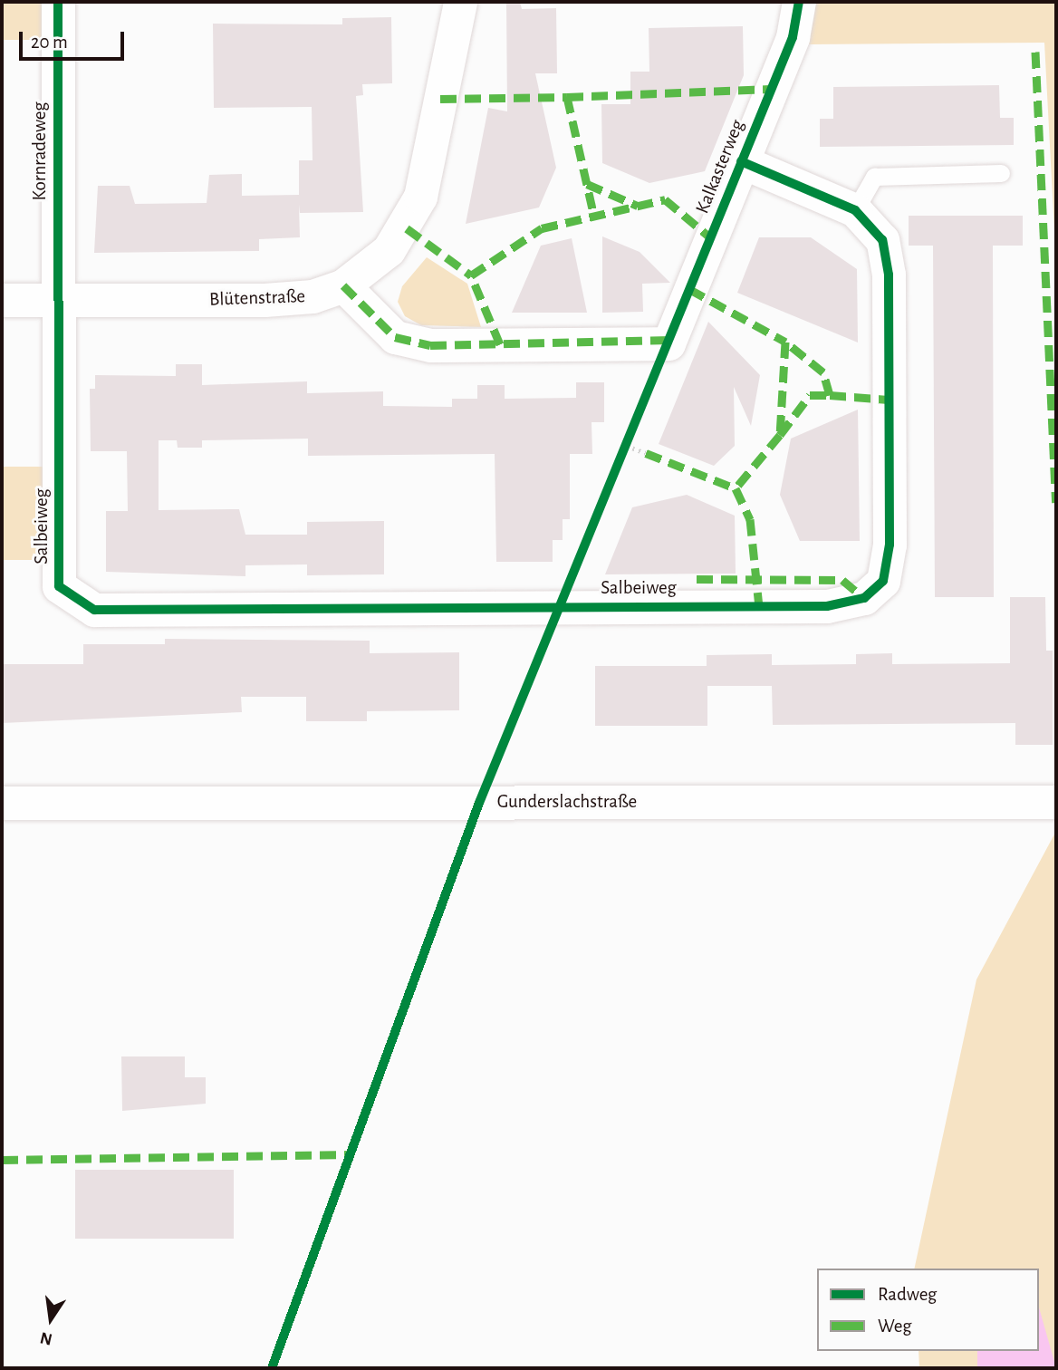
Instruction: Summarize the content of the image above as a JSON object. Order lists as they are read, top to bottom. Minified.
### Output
{"streets":{"street":["Kornradeweg","Kalkasterweg","Blütenstraße","Salbeiweg","Gunderslachstraße"]},"crossings":[["Kornradeweg","Blütenstraße"],["Kornradeweg","Salbeiweg"],["Kalkasterweg","Blütenstraße"],["Kalkasterweg","Salbeiweg"],["Blütenstraße","Salbeiweg"]],"legend":["Radweg","Weg"],"scale_bar":"20 m","north":"bottom"}
